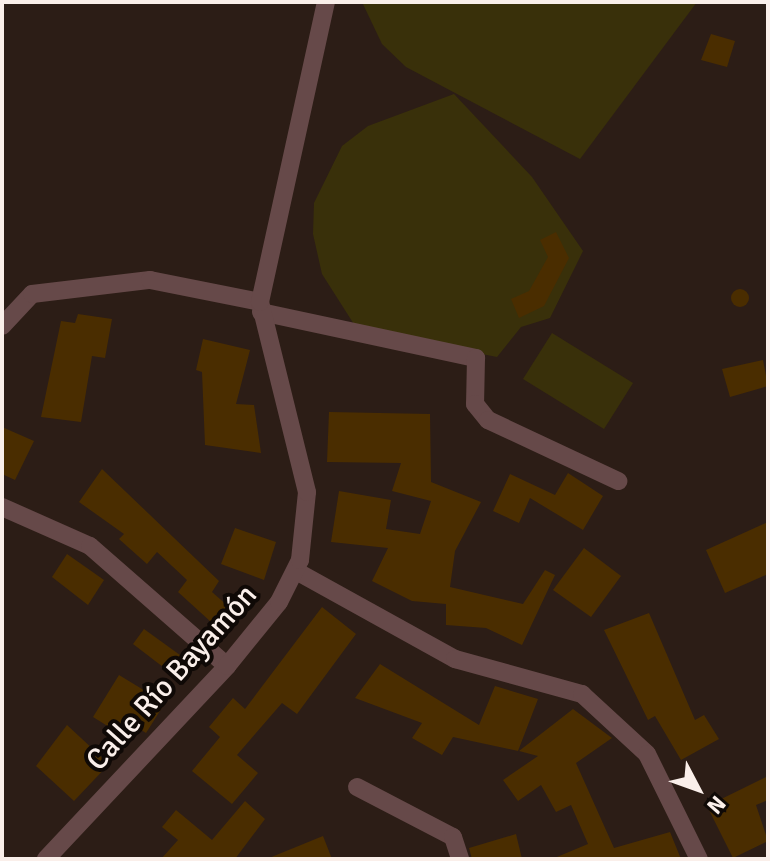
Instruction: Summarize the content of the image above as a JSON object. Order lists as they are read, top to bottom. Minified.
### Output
{"streets":{"street":["Calle Río Bayamón"]},"north":"bottom right"}
